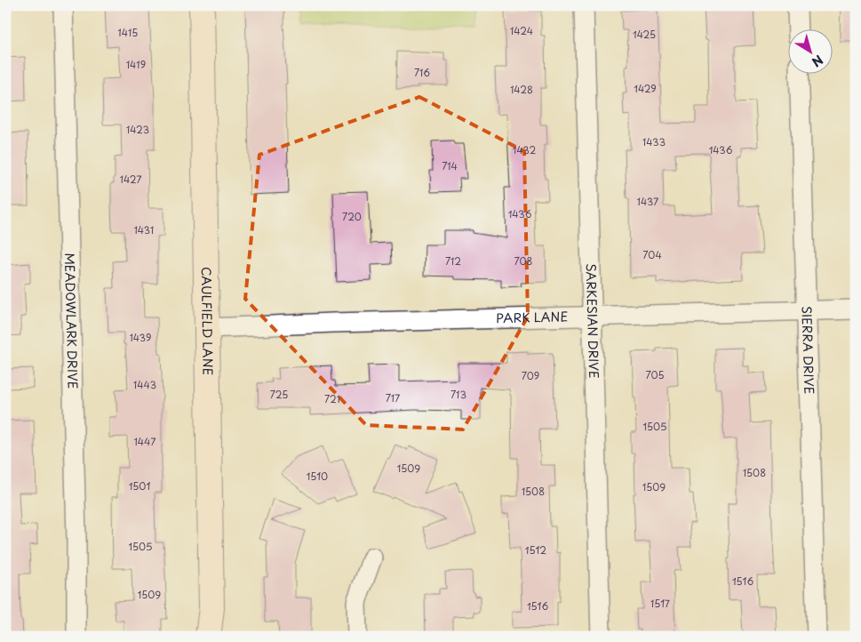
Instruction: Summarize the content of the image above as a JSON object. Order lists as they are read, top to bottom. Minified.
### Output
{"streets":{"main road":["CAULFIELD LANE"],"street":["PARK LANE","MEADOWLARK DRIVE","SARKESIAN DRIVE","SIERRA DRIVE"]},"crossings":[["PARK LANE","CAULFIELD LANE"],["PARK LANE","SARKESIAN DRIVE"],["PARK LANE","SIERRA DRIVE"]],"house_numbers":["1424","1415","1425","1419","716","1429","1428","1423","1433","1432","1436","714","1427","1437","1436","720","1431","704","712","708","1439","705","709","1443","725","713","717","721","1505","1447","1509","1508","1510","1501","1509","1508","1505","1512","1516","1509","1517","1516"],"north":"bottom right"}
